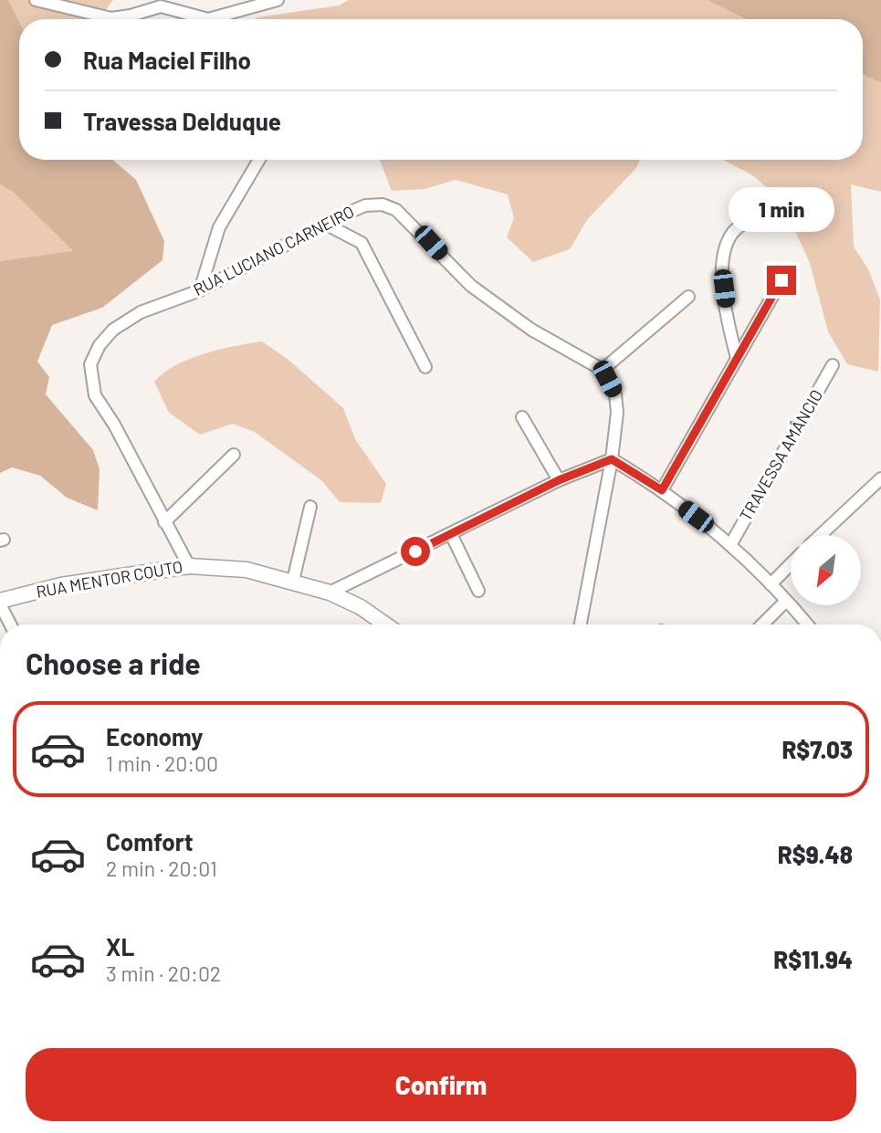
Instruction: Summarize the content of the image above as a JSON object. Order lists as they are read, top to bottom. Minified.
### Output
{"streets":{"street":["RUA LUCIANO CARNEIRO","TRAVESSA AMÂNCIO","RUA MENTOR COUTO"]},"crossings":[["RUA LUCIANO CARNEIRO","RUA MENTOR COUTO"]],"north":"bottom left","page":{"banner":["Rua Maciel Filho","Travessa Delduque"],"bubble":"1 min","heading":"Choose a ride","list":[{"name":"Economy","note":"1 min · 20:00","value":"R$7.03"},{"name":"Comfort","note":"2 min · 20:01","value":"R$9.48"},{"name":"XL","note":"3 min · 20:02","value":"R$11.94"}],"buttons":"Confirm"}}
